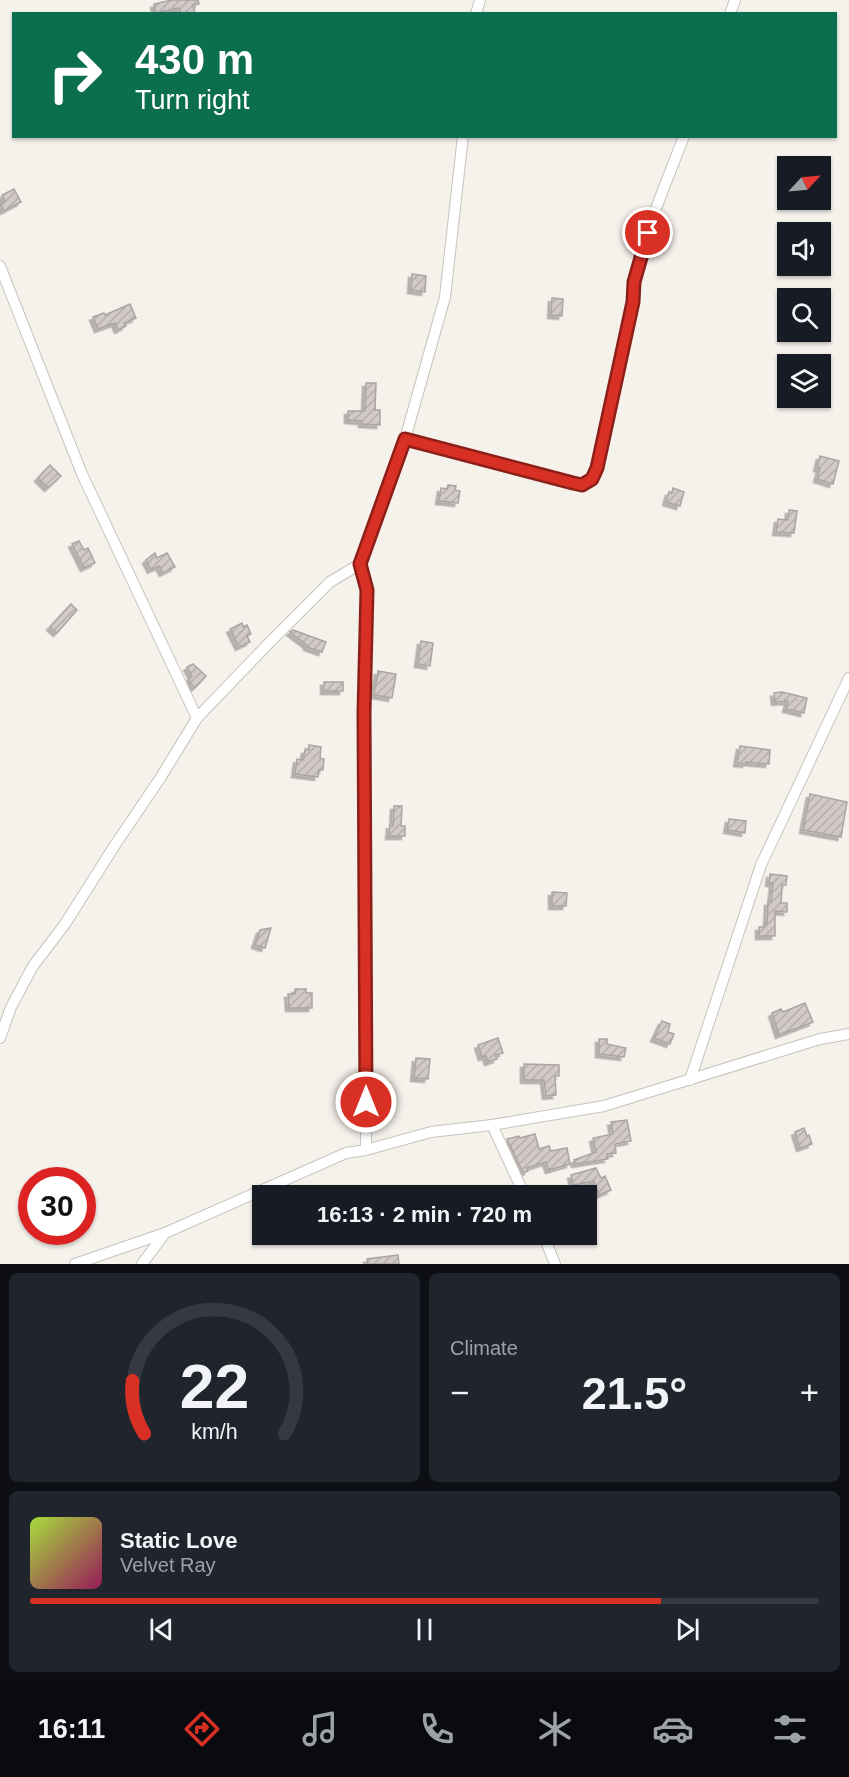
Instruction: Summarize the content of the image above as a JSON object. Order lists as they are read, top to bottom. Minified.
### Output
{"north":"top right","page":{"turn":["430 m","Turn right"],"limit":"30","trip":"16:13 · 2 min · 720 m","tile":"Climate","heat":["−","21.5°","+"],"song":["Static Love","Velvet Ray"],"tabs":"16:11","gauge":["22","km/h"]}}
